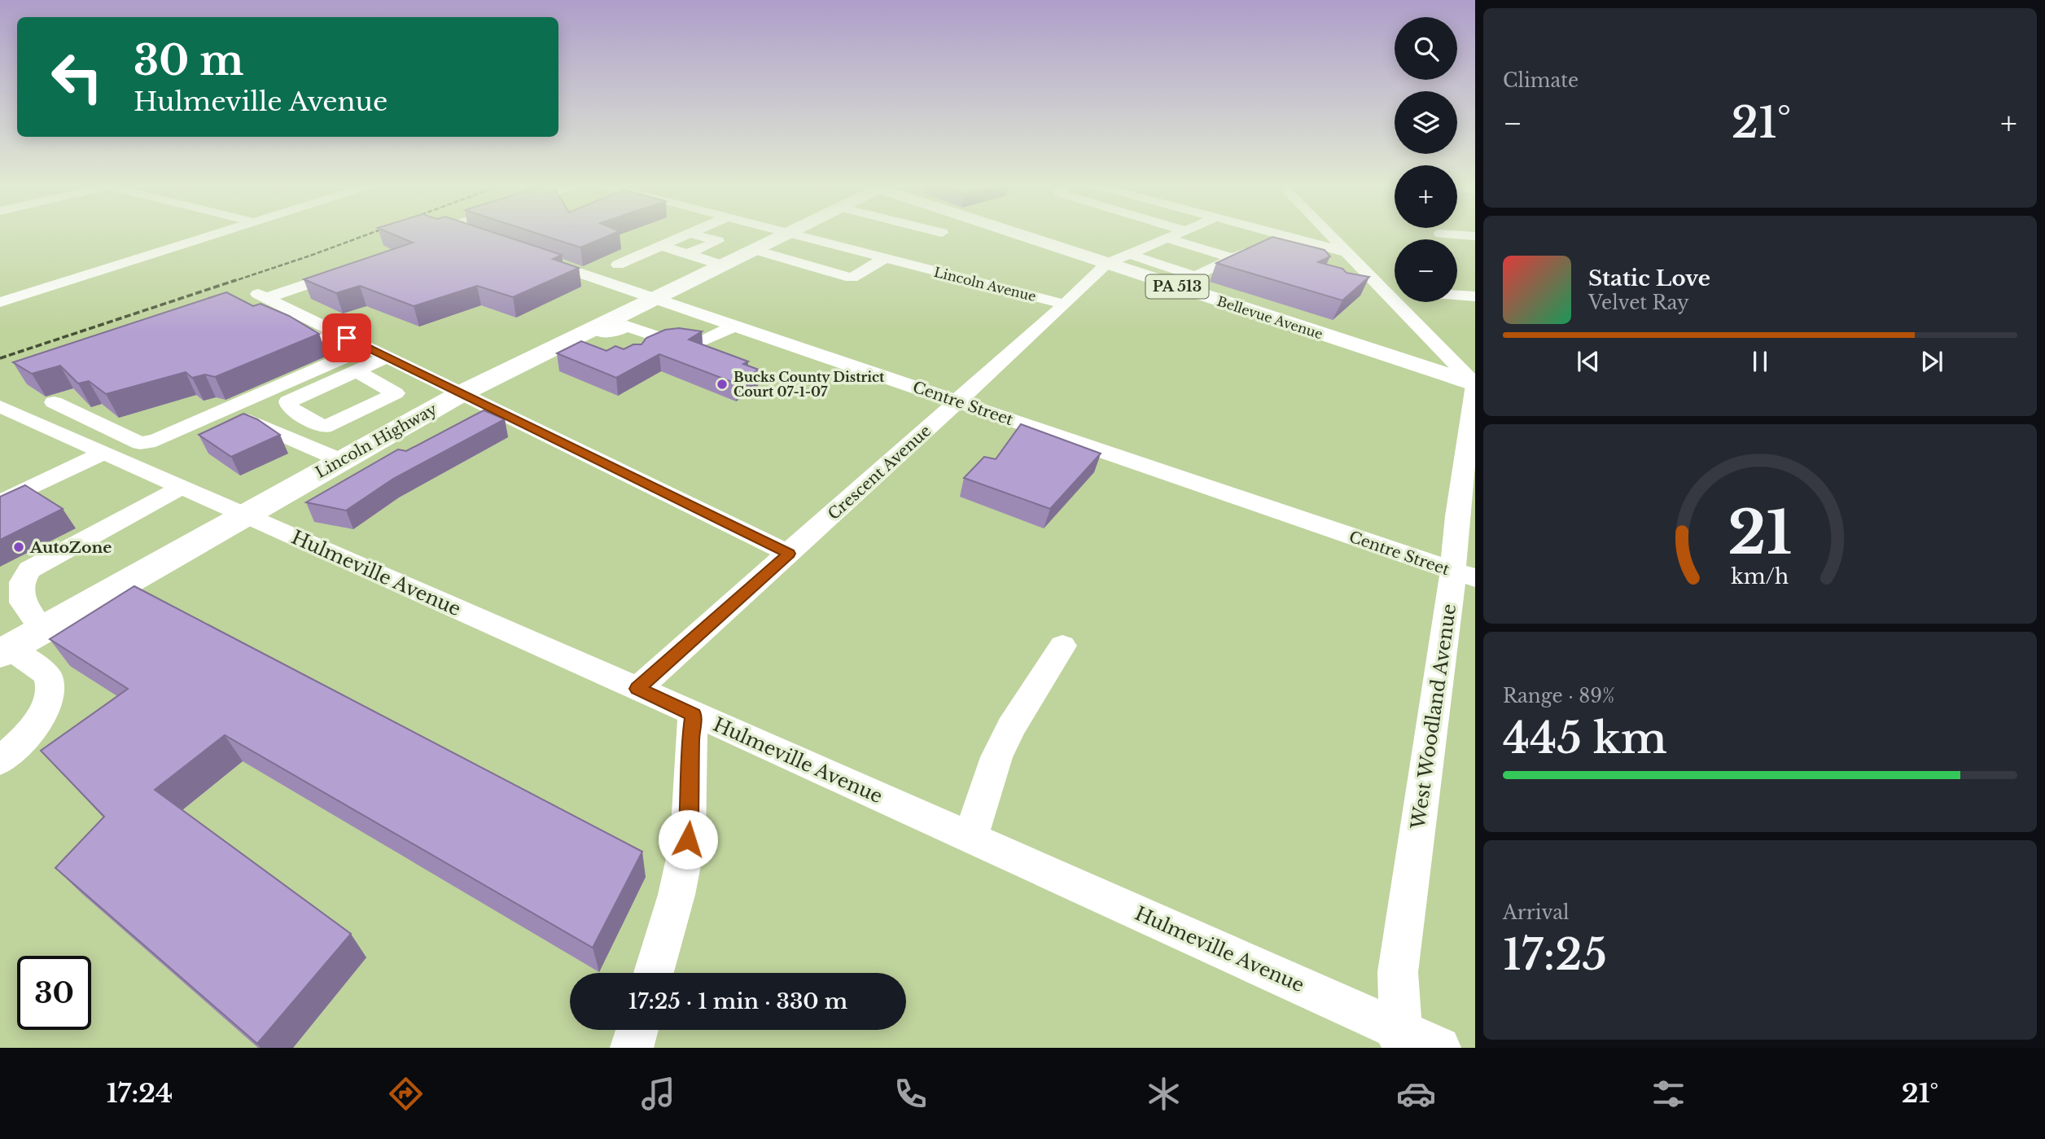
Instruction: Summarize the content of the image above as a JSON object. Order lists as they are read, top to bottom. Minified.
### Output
{"streets":{"main road":["PA 513","Bellevue Avenue","Lincoln Highway"],"street":["Lincoln Avenue","Centre Street","Crescent Avenue","Hulmeville Avenue","West Woodland Avenue"]},"crossings":[["Lincoln Avenue","Crescent Avenue"],["Bellevue Avenue","Crescent Avenue"],["Bellevue Avenue","West Woodland Avenue"],["Centre Street","Lincoln Highway"],["Centre Street","Crescent Avenue"],["Centre Street","West Woodland Avenue"],["Lincoln Highway","Hulmeville Avenue"],["Crescent Avenue","Hulmeville Avenue"],["Hulmeville Avenue","West Woodland Avenue"]],"places":["Bucks County District Court 07-1-07","AutoZone"],"page":{"tile":["Climate",["Range · 89%","445 km"],["Arrival","17:25"]],"map_buttons":["+","−"],"turn":["30 m","Hulmeville Avenue"],"heat":["−","21°","+"],"song":["Static Love","Velvet Ray"],"limit":"30","trip":"17:25 · 1 min · 330 m","tabs":["17:24","21°"],"gauge":["21","km/h"]}}
